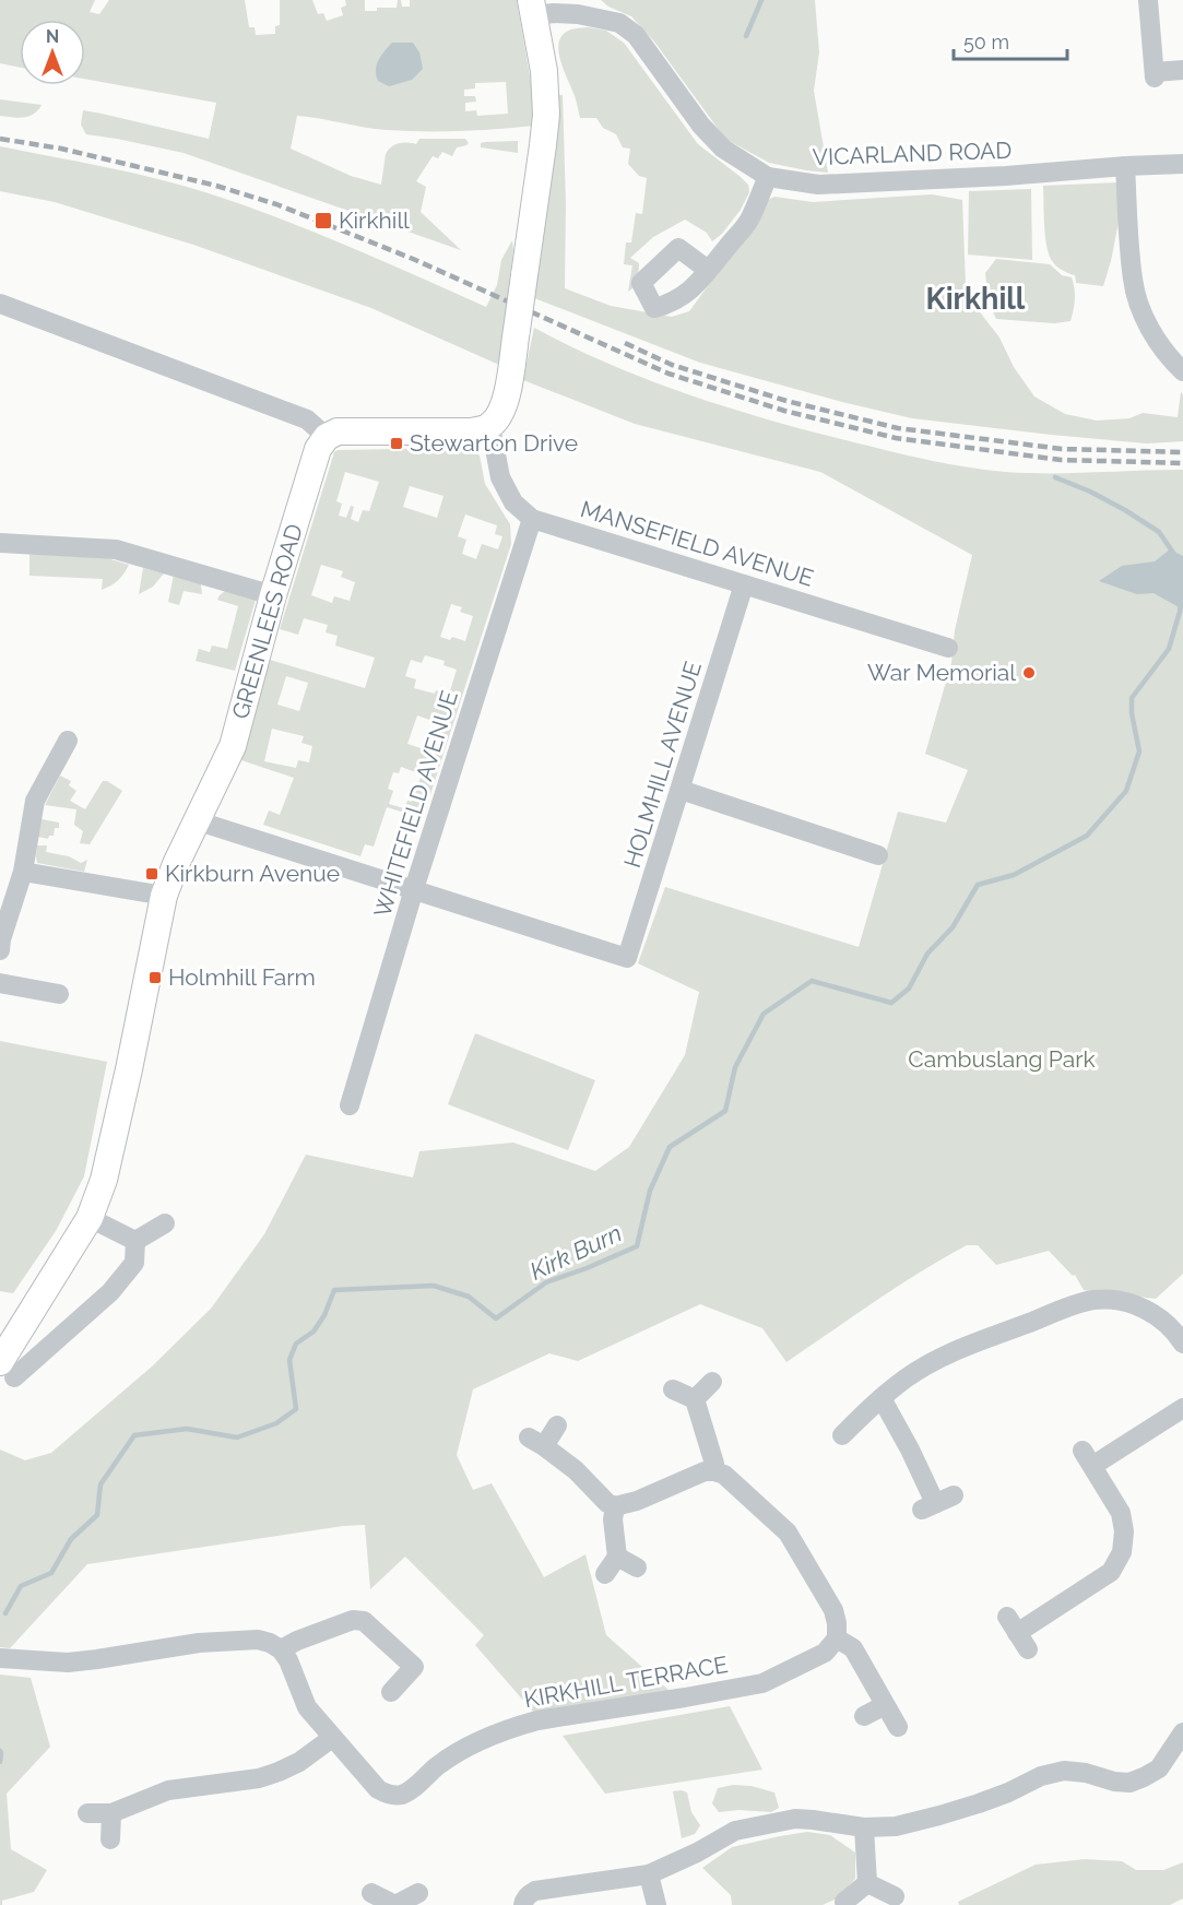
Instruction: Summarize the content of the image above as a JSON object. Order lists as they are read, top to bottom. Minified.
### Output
{"streets":{"main road":["GREENLEES ROAD"],"street":["VICARLAND ROAD","MANSEFIELD AVENUE","HOLMHILL AVENUE","WHITEFIELD AVENUE","KIRKHILL TERRACE"]},"crossings":[["MANSEFIELD AVENUE","HOLMHILL AVENUE"],["MANSEFIELD AVENUE","WHITEFIELD AVENUE"],["HOLMHILL AVENUE","WHITEFIELD AVENUE"]],"districts":["Kirkhill"],"water":["Kirk Burn"],"parks":["Cambuslang Park"],"places":{"transit":["Kirkhill","Stewarton Drive","Kirkburn Avenue","Holmhill Farm"],"other":["War Memorial"]},"scale_bar":"50 m","north":"top"}
